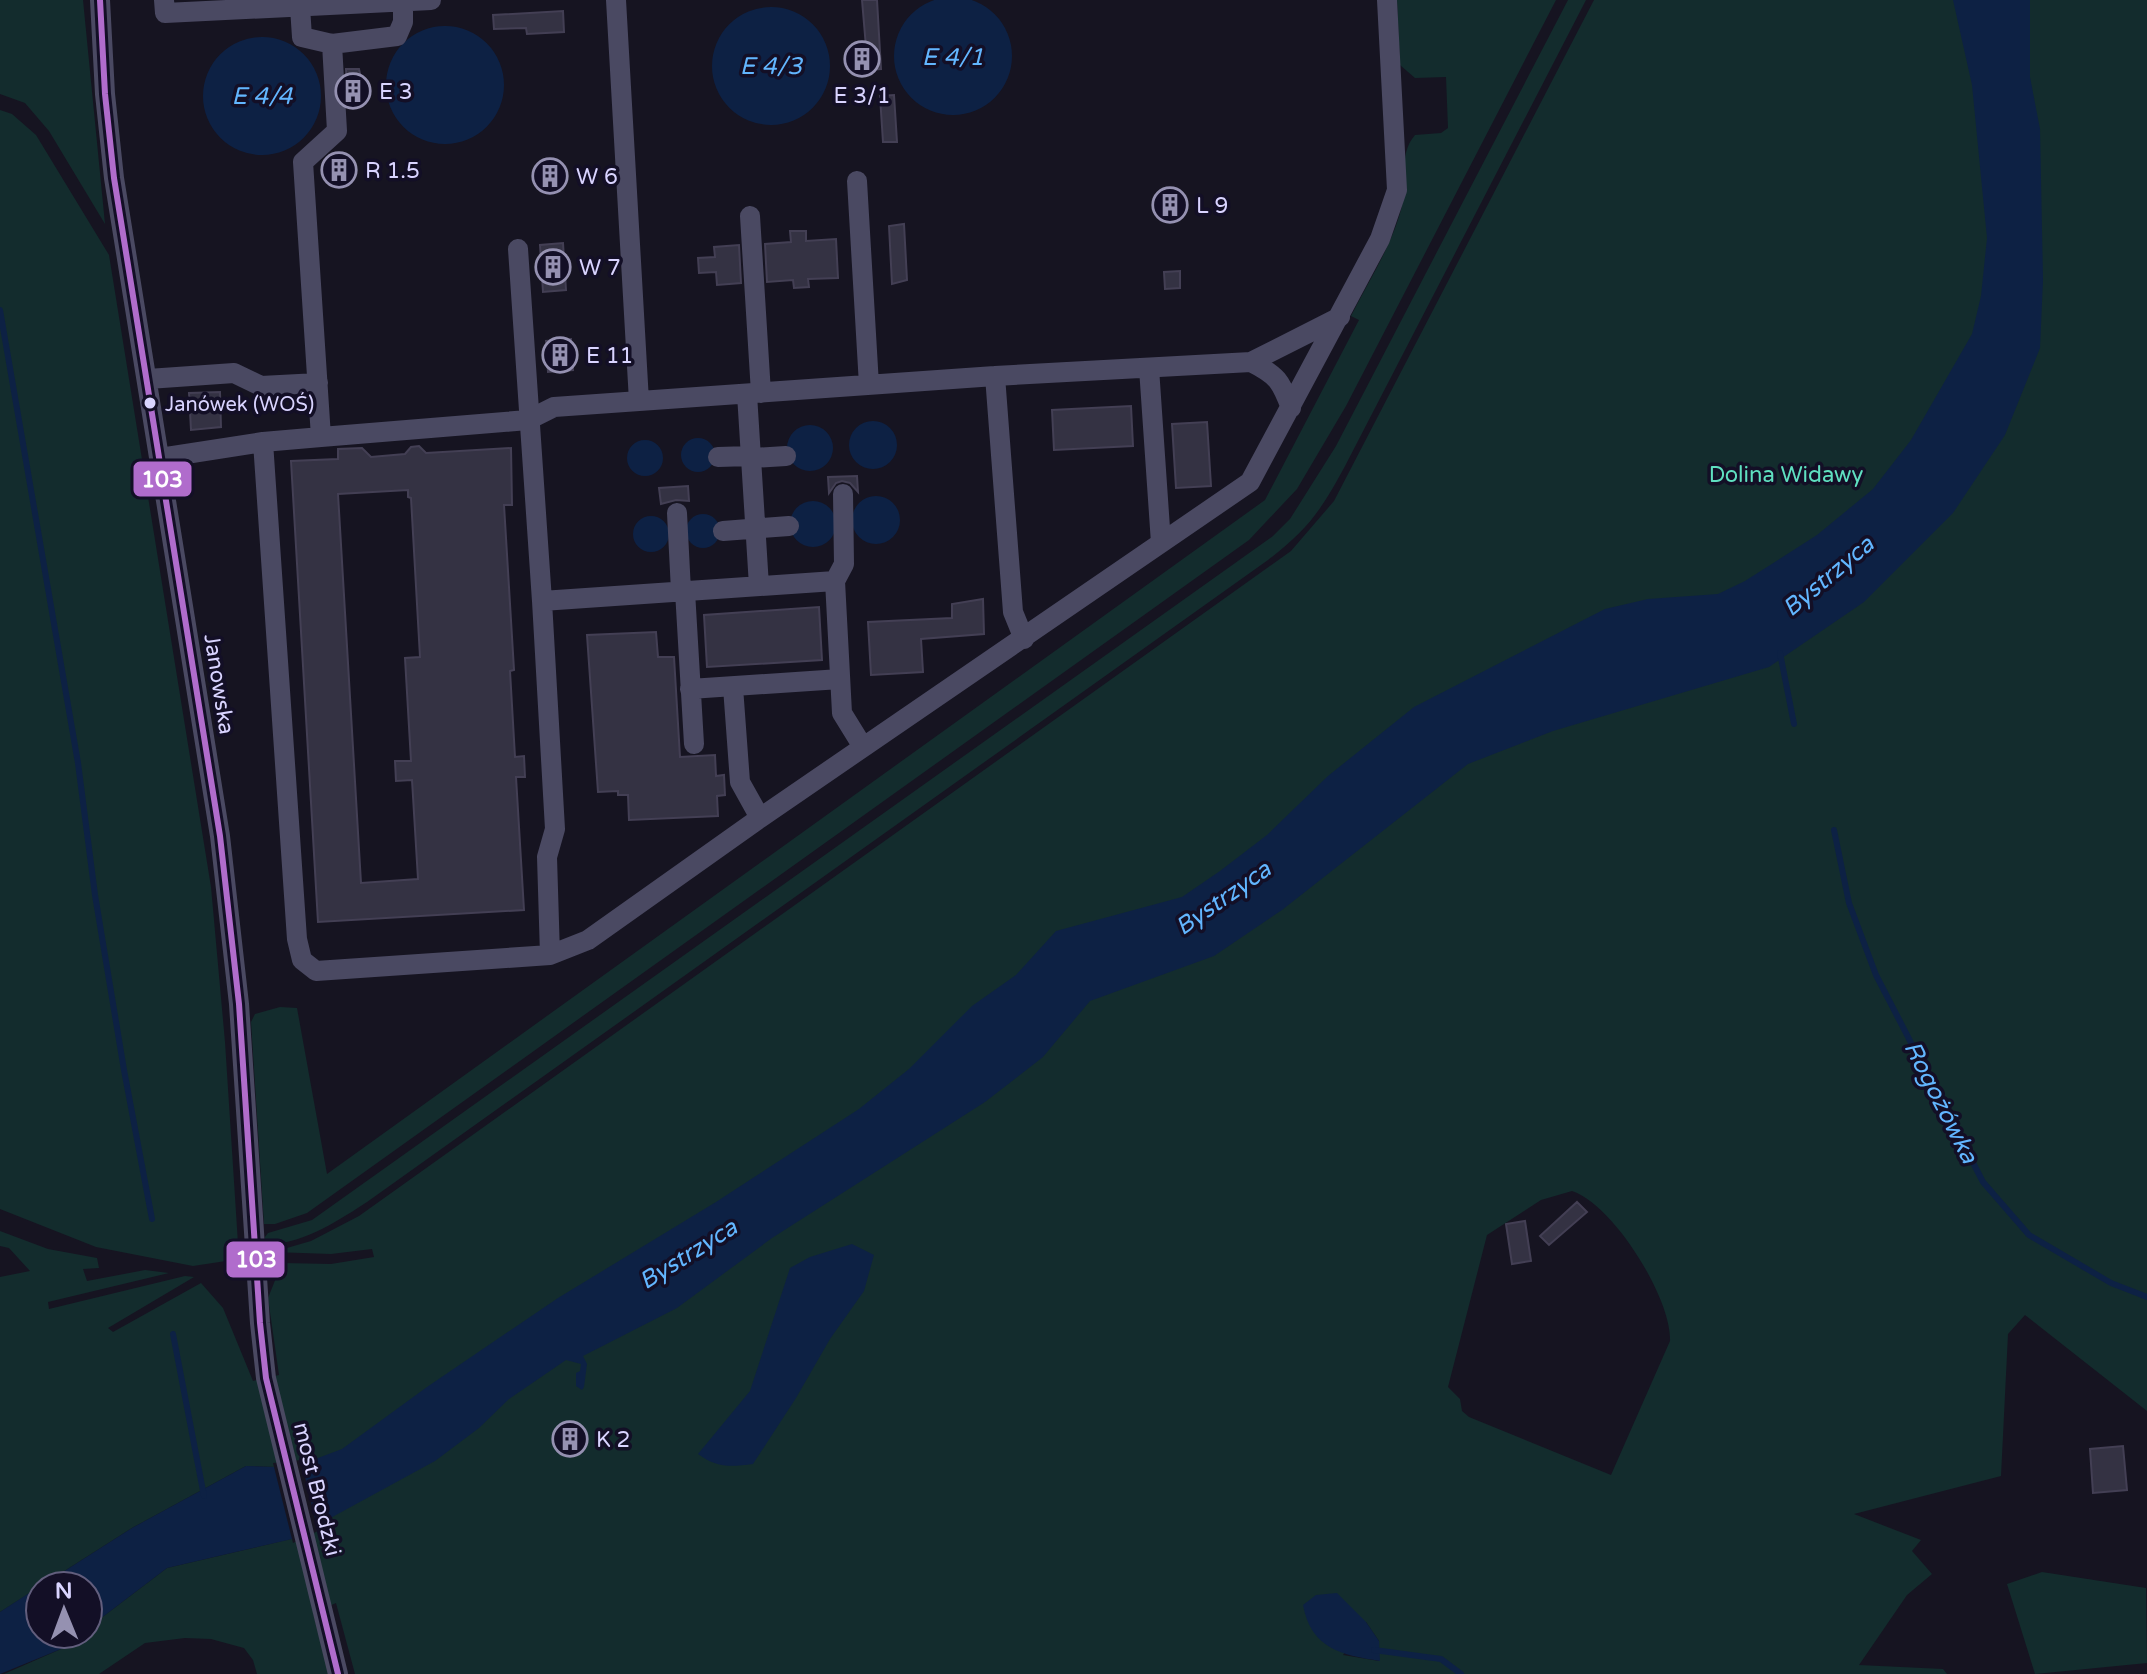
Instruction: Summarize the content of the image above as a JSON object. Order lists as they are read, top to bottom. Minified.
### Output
{"streets":{"street":["Janowska","most Brodzki"]},"crossings":[["Janowska","most Brodzki"]],"water":["E 4/1","E 4/3","E 4/4","Bystrzyca","Rogożówka"],"parks":["Dolina Widawy"],"places":{"building":["E 3/1","E 3","R 1.5","W 6","L 9","W 7","E 11","K 2"],"other":["Janówek (WOŚ)"]},"lines":["transit line 103"],"north":"top"}
